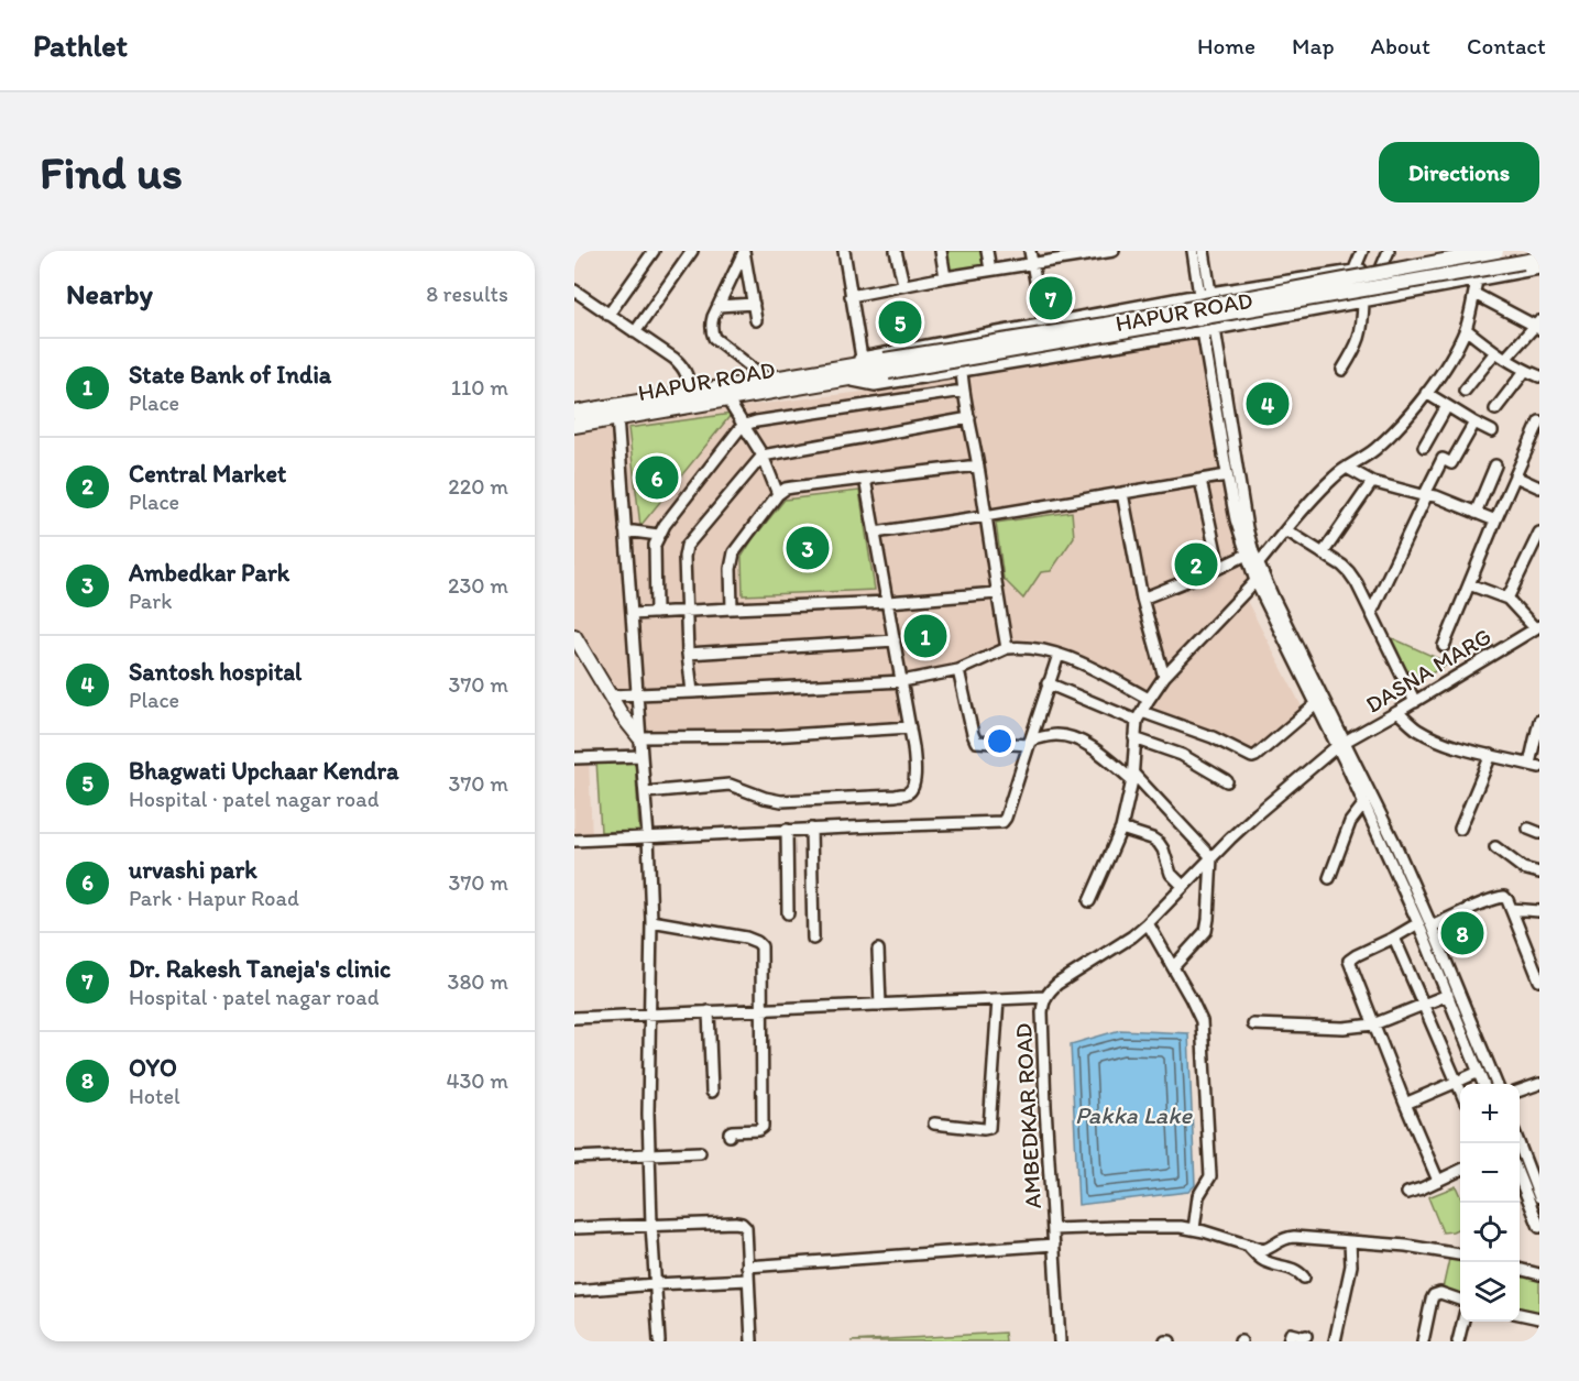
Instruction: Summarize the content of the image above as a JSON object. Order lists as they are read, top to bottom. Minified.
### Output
{"streets":{"main road":["HAPUR ROAD"],"street":["DASNA MARG","AMBEDKAR ROAD"]},"crossings":[["DASNA MARG","AMBEDKAR ROAD"]],"water":["Pakka Lake"],"page":{"header":"Pathlet","nav":["Home","Map","About","Contact"],"buttons":"Directions","title":"Find us","heading":["Nearby","8 results"],"pins":["7","5","4","6","3","2","1","8"],"list":[{"mark":"1","name":"State Bank of India","note":"Place","value":"110 m"},{"mark":"2","name":"Central Market","note":"Place","value":"220 m"},{"mark":"3","name":"Ambedkar Park","note":"Park","value":"230 m"},{"mark":"4","name":"Santosh hospital","note":"Place","value":"370 m"},{"mark":"5","name":"Bhagwati Upchaar Kendra","note":"Hospital · patel nagar road","value":"370 m"},{"mark":"6","name":"urvashi park","note":"Park · Hapur Road","value":"370 m"},{"mark":"7","name":"Dr. Rakesh Taneja's clinic","note":"Hospital · patel nagar road","value":"380 m"},{"mark":"8","name":"OYO","note":"Hotel","value":"430 m"}],"map_buttons":["+","−"]}}
